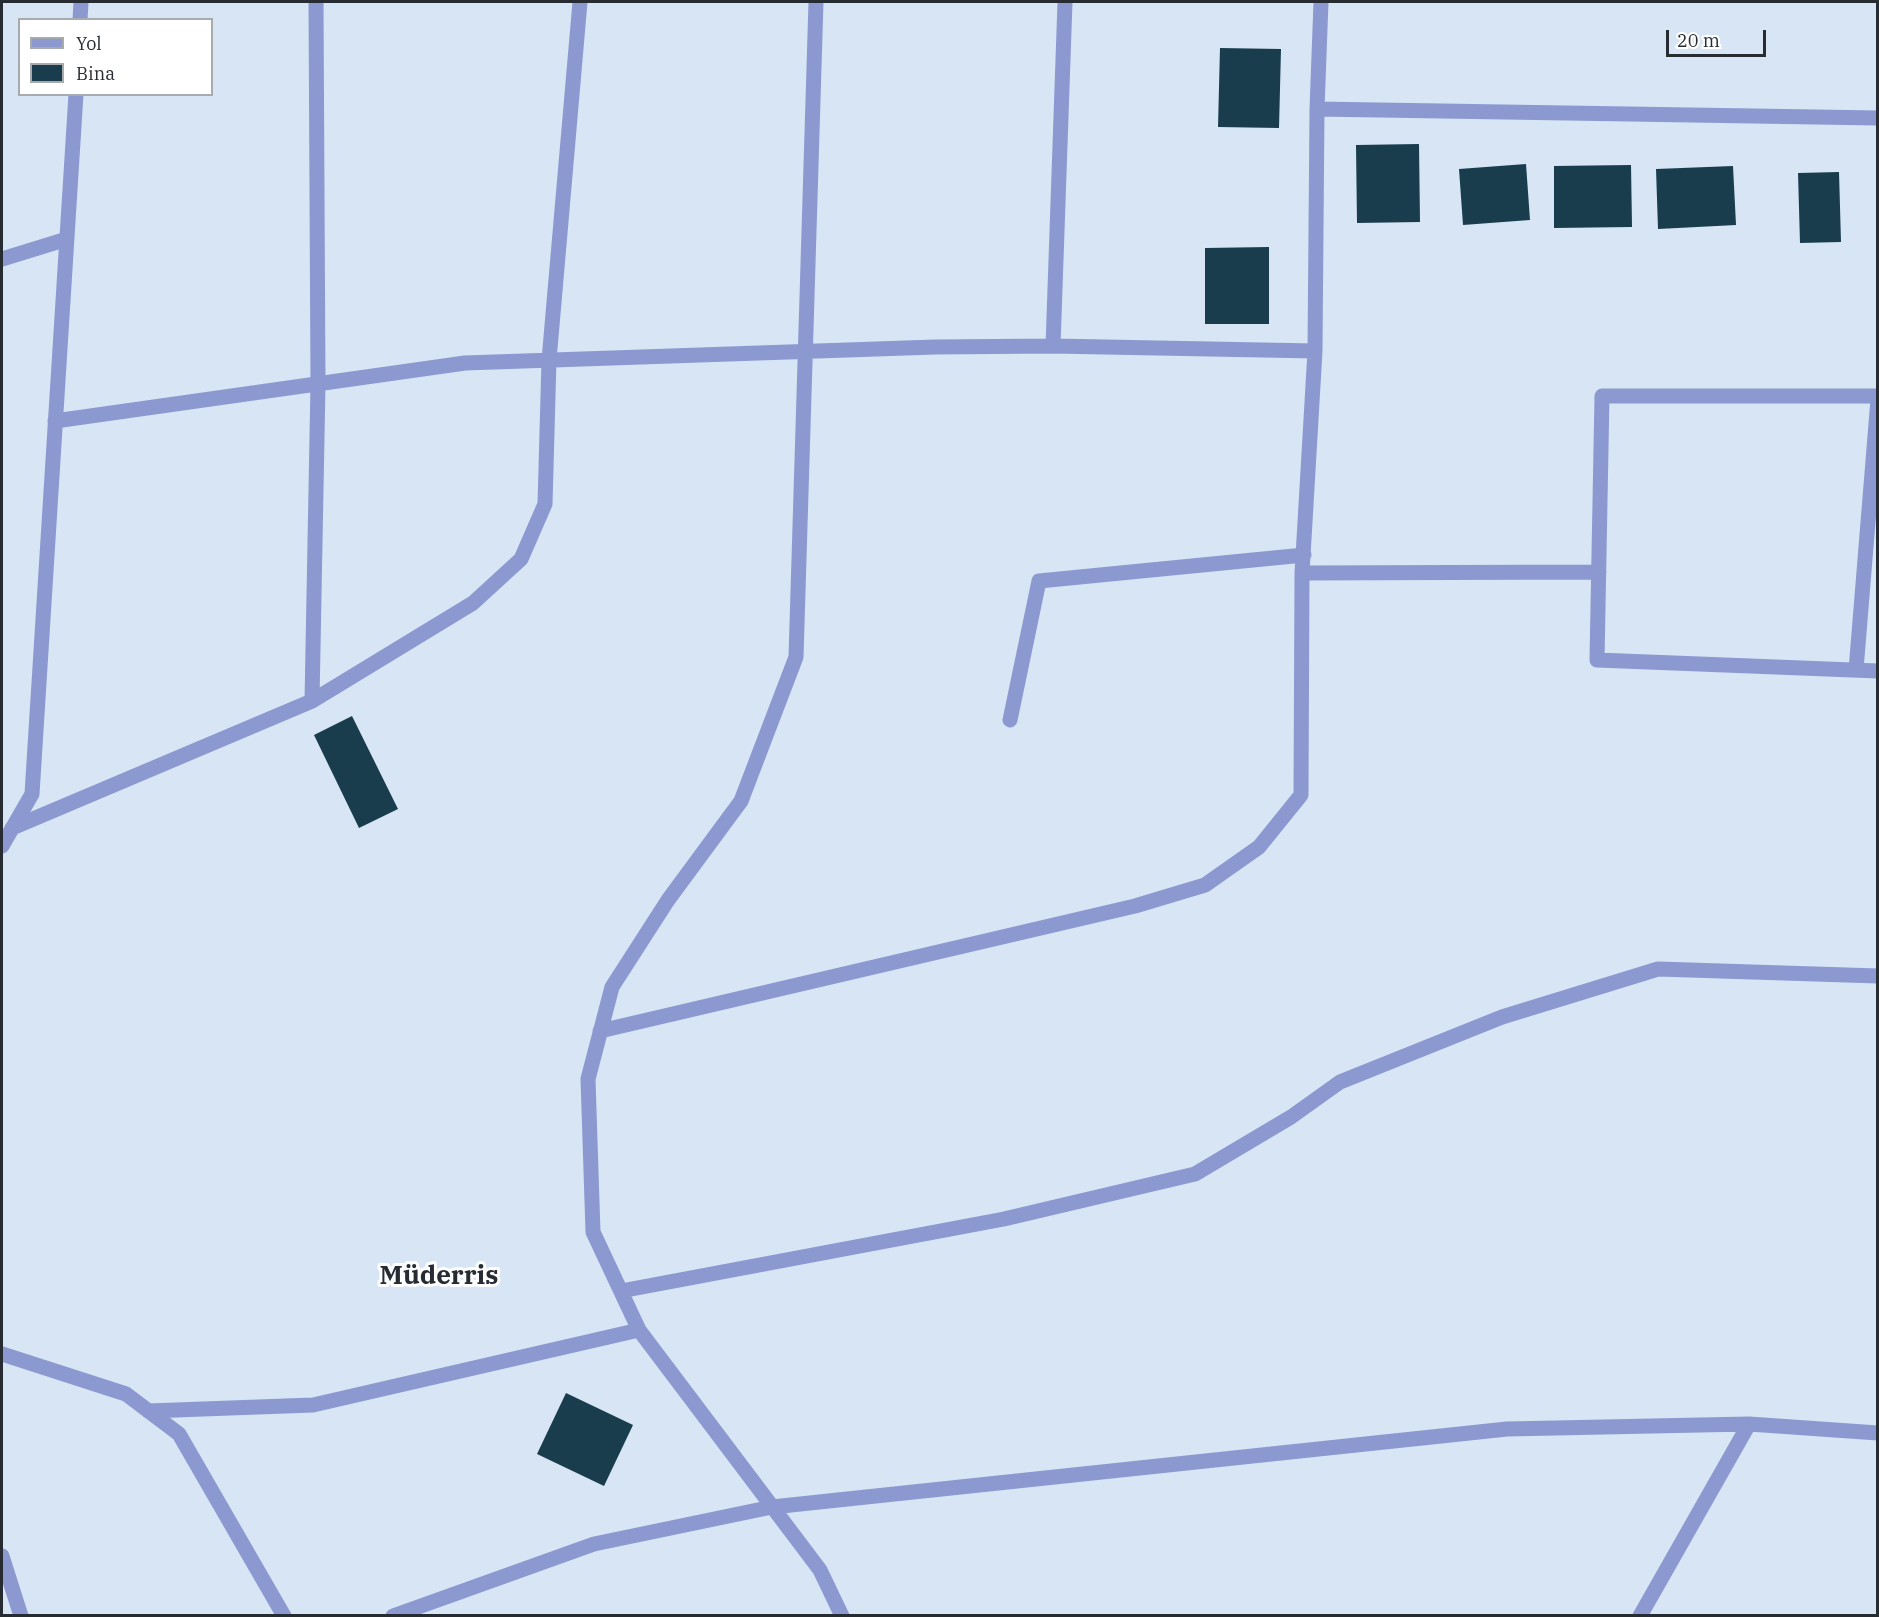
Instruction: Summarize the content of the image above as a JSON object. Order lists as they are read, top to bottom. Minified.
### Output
{"districts":["Müderris"],"legend":["Yol","Bina"],"scale_bar":"20 m"}
